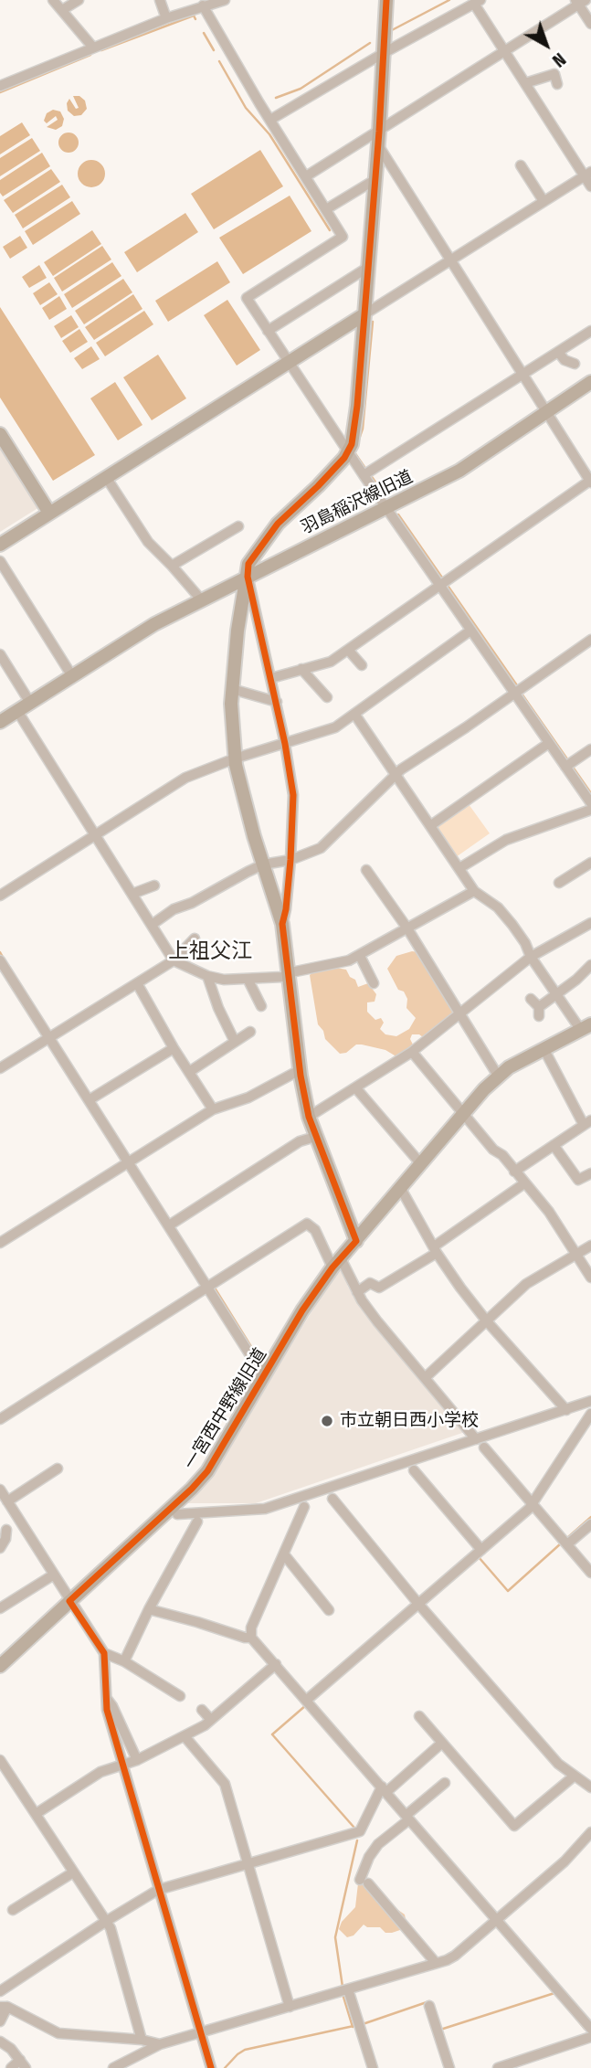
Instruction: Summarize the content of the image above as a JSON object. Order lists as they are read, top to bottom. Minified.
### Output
{"streets":{"street":["羽島稲沢線旧道","一宮西中野線旧道"]},"districts":["上祖父江"],"places":["市立朝日西小学校"],"north":"bottom right"}
